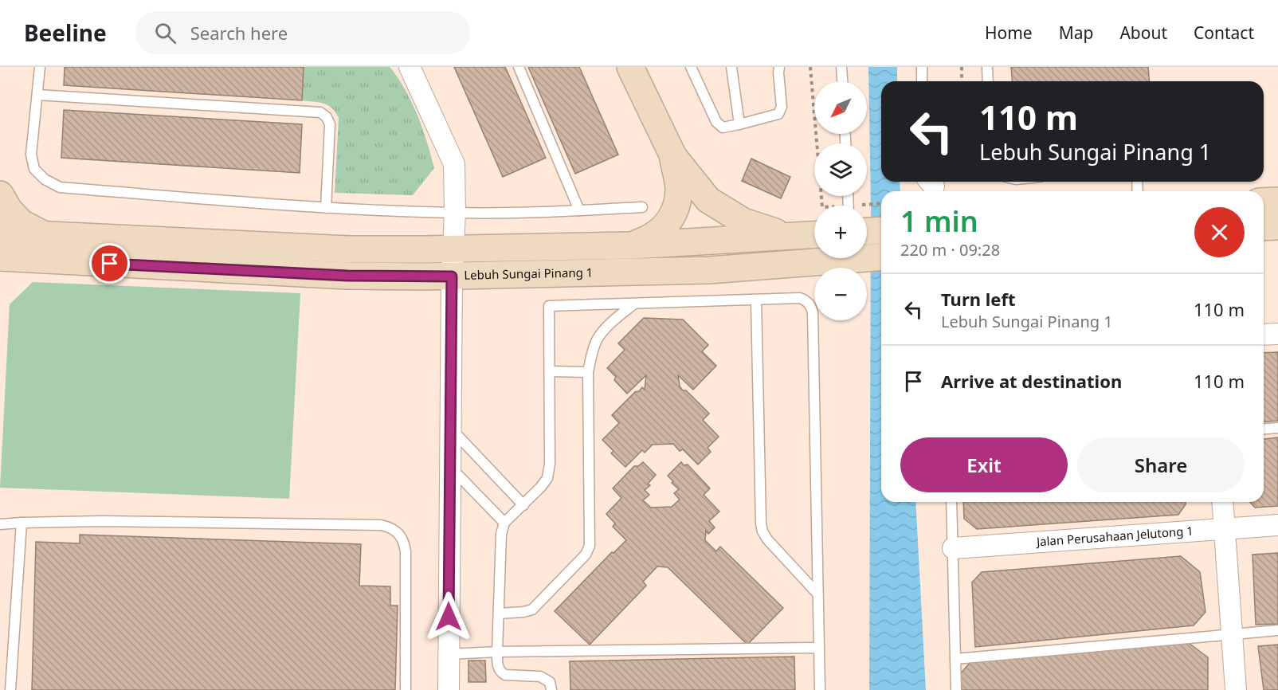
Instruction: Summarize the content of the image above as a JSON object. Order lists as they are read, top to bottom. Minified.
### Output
{"streets":{"street":["Lebuh Sungai Pinang 1","Jalan Perusahaan Jelutong 1"]},"north":"bottom left","page":{"header":"Beeline","search":"Search here","nav":["Home","Map","About","Contact"],"map_buttons":["+","−"],"turn":["110 m","Lebuh Sungai Pinang 1"],"heading":["1 min","220 m · 09:28"],"list":[{"name":"Turn left","note":"Lebuh Sungai Pinang 1","value":"110 m"},{"name":"Arrive at destination","value":"110 m"}],"buttons":["Exit","Share"]}}
